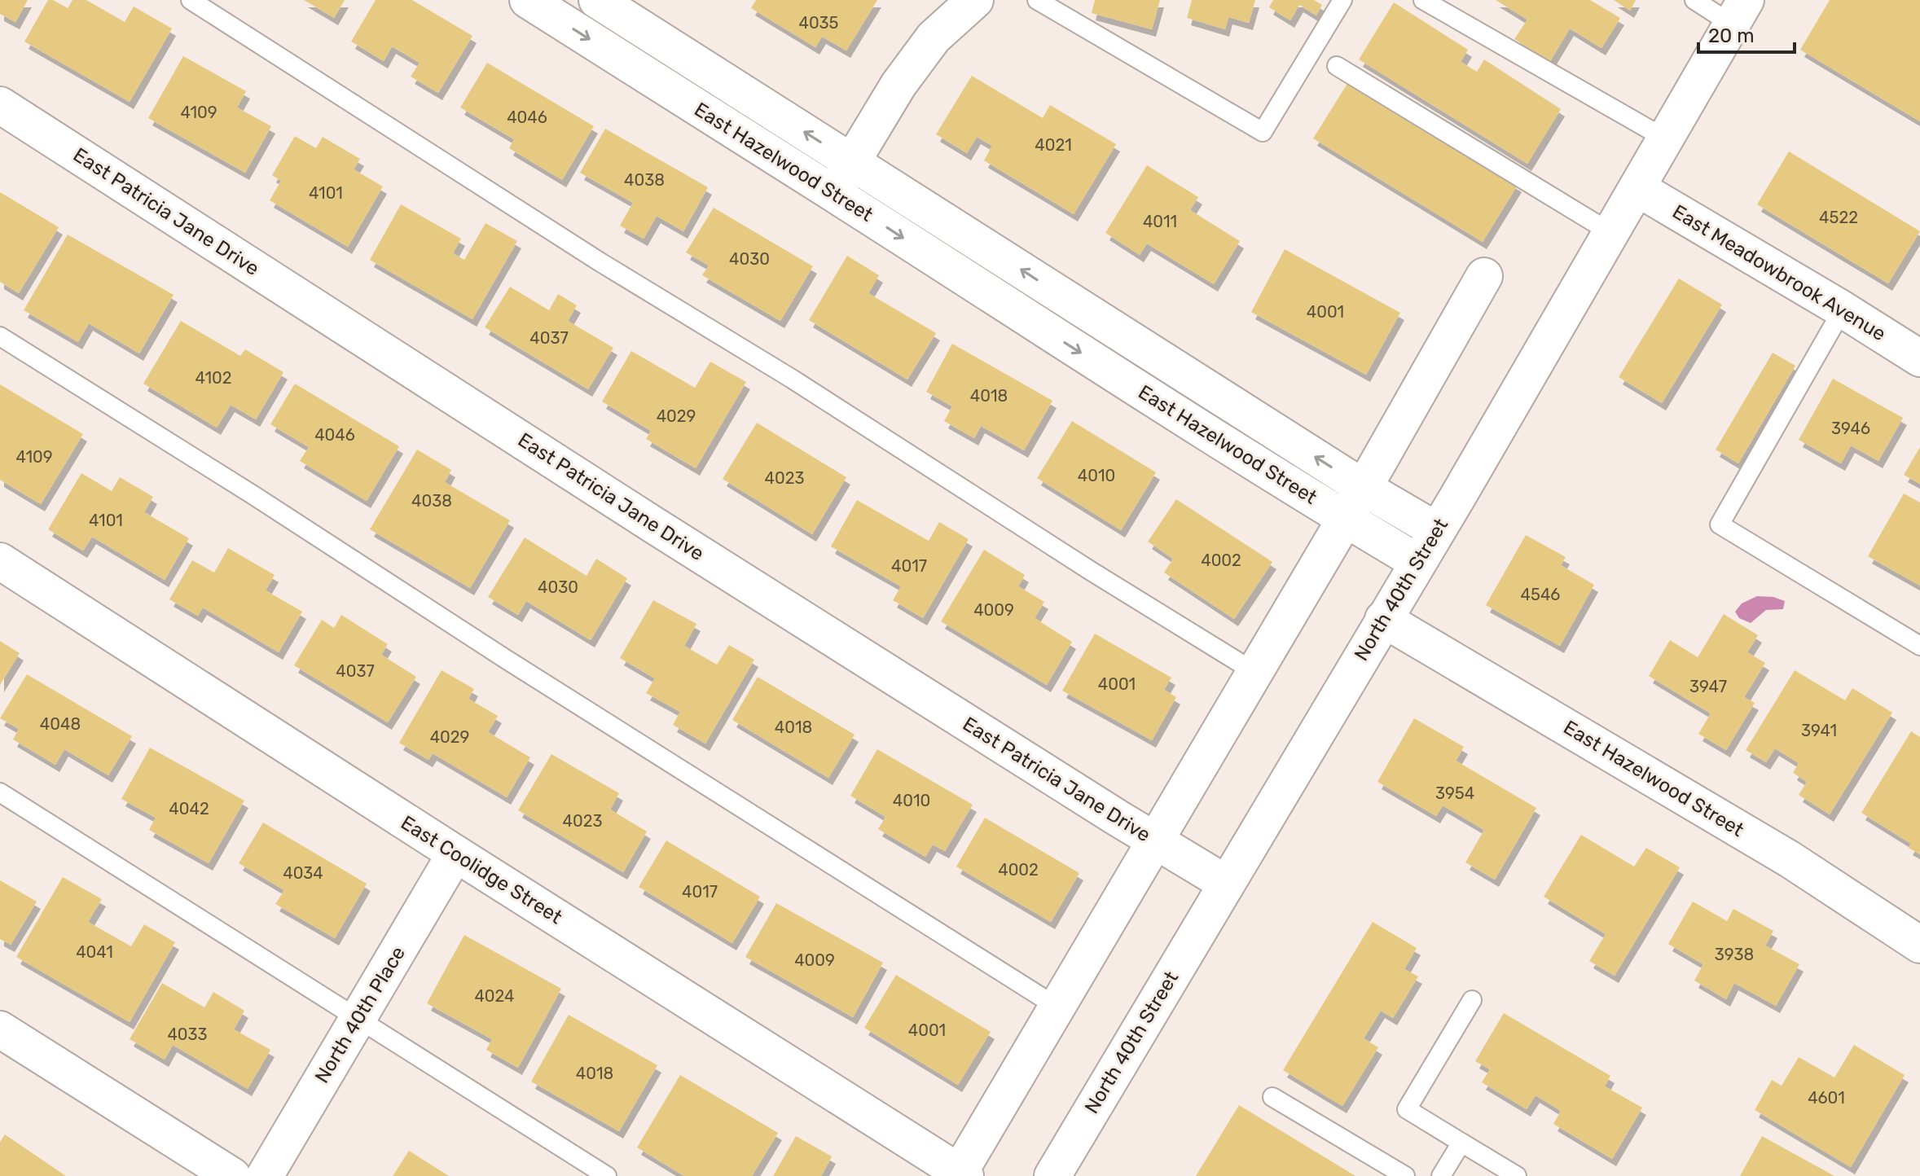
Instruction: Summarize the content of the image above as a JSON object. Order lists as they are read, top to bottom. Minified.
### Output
{"streets":{"street":["East Hazelwood Street","East Patricia Jane Drive","East Meadowbrook Avenue","North 40th Street","East Coolidge Street","North 40th Place"]},"crossings":[["East Hazelwood Street","North 40th Street"],["East Patricia Jane Drive","North 40th Street"],["East Meadowbrook Avenue","North 40th Street"],["East Coolidge Street","North 40th Place"]],"house_numbers":["4035","4109","4046","4021","4038","4101","4522","4011","4030","4001","4037","4102","4018","4029","3946","4046","4109","4010","4023","4038","4101","4002","4017","4030","4546","4009","4037","4001","3947","4048","4018","3941","4029","3954","4010","4042","4023","4002","4034","4017","4041","3938","4009","4024","4001","4033","4018","4601"],"scale_bar":"20 m"}
